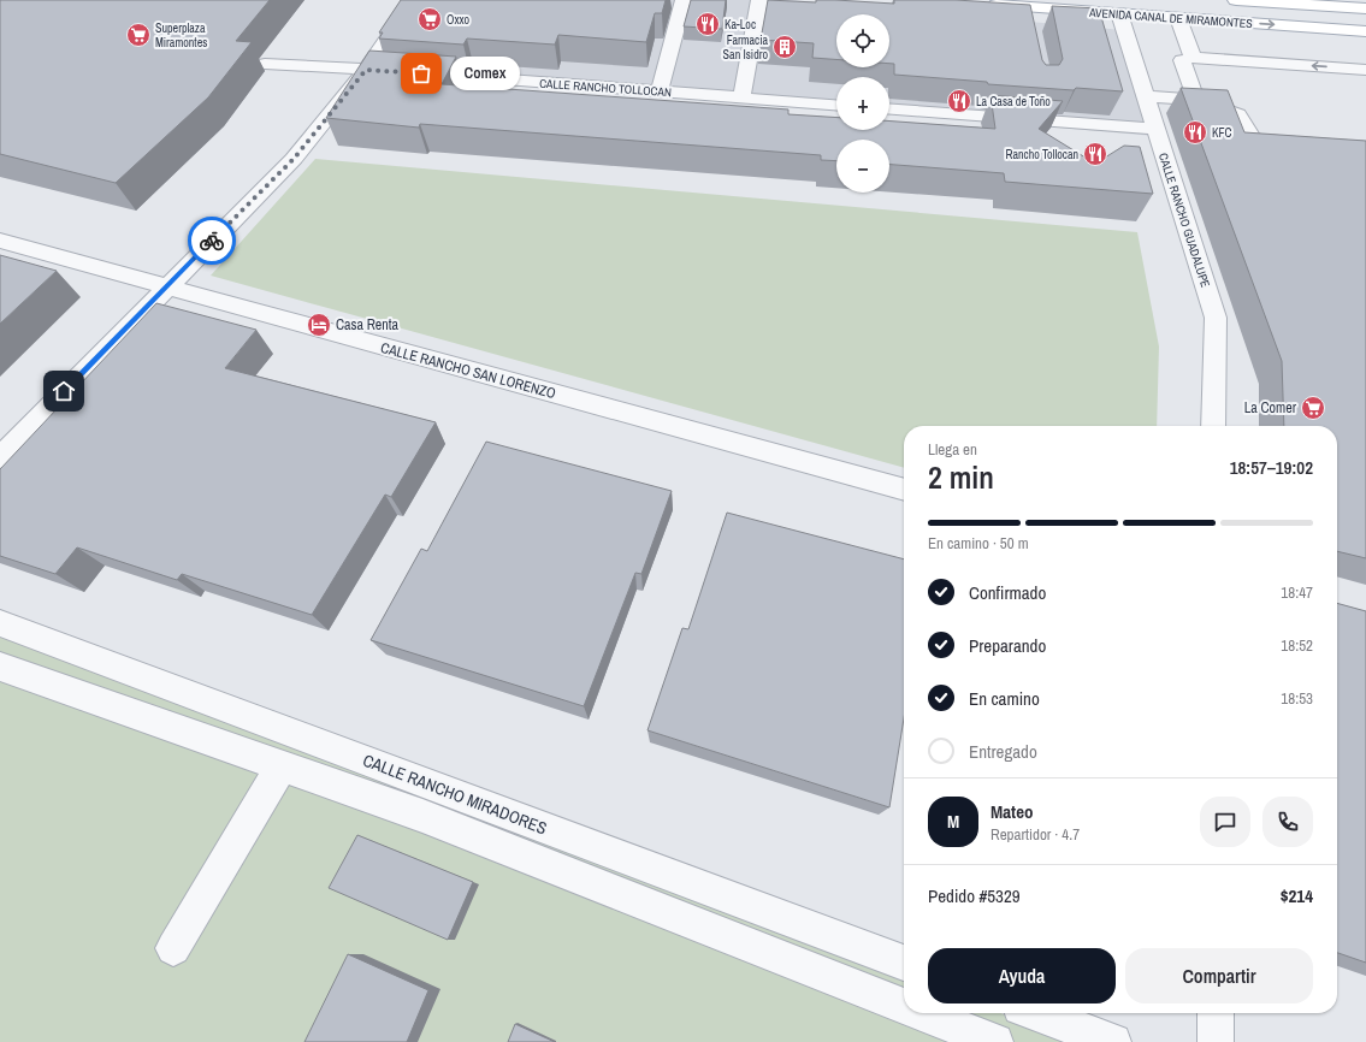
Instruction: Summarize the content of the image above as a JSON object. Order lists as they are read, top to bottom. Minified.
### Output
{"streets":{"main road":["AVENIDA CANAL DE MIRAMONTES"],"street":["CALLE RANCHO TOLLOCAN","CALLE RANCHO GUADALUPE","CALLE RANCHO SAN LORENZO","CALLE RANCHO MIRADORES"]},"crossings":[["AVENIDA CANAL DE MIRAMONTES","CALLE RANCHO GUADALUPE"]],"places":{"supermarket":["Oxxo","Superplaza Miramontes","La Comer"],"restaurant":["Ka-Loc","La Casa de Toño","KFC","Rancho Tollocan"],"building":["Farmacia San Isidro"],"other":["Comex"],"hotel":["Casa Renta"]},"page":{"map_buttons":["+","−"],"bubble":"Comex","heading":["2 min","Llega en","18:57–19:02"],"panel":["Mateo","Repartidor · 4.7","Pedido #5329","$214"],"bar":"En camino · 50 m","list":[["Confirmado","18:47"],["Preparando","18:52"],["En camino","18:53"],"Entregado"],"round":"M","buttons":["Ayuda","Compartir"]}}
